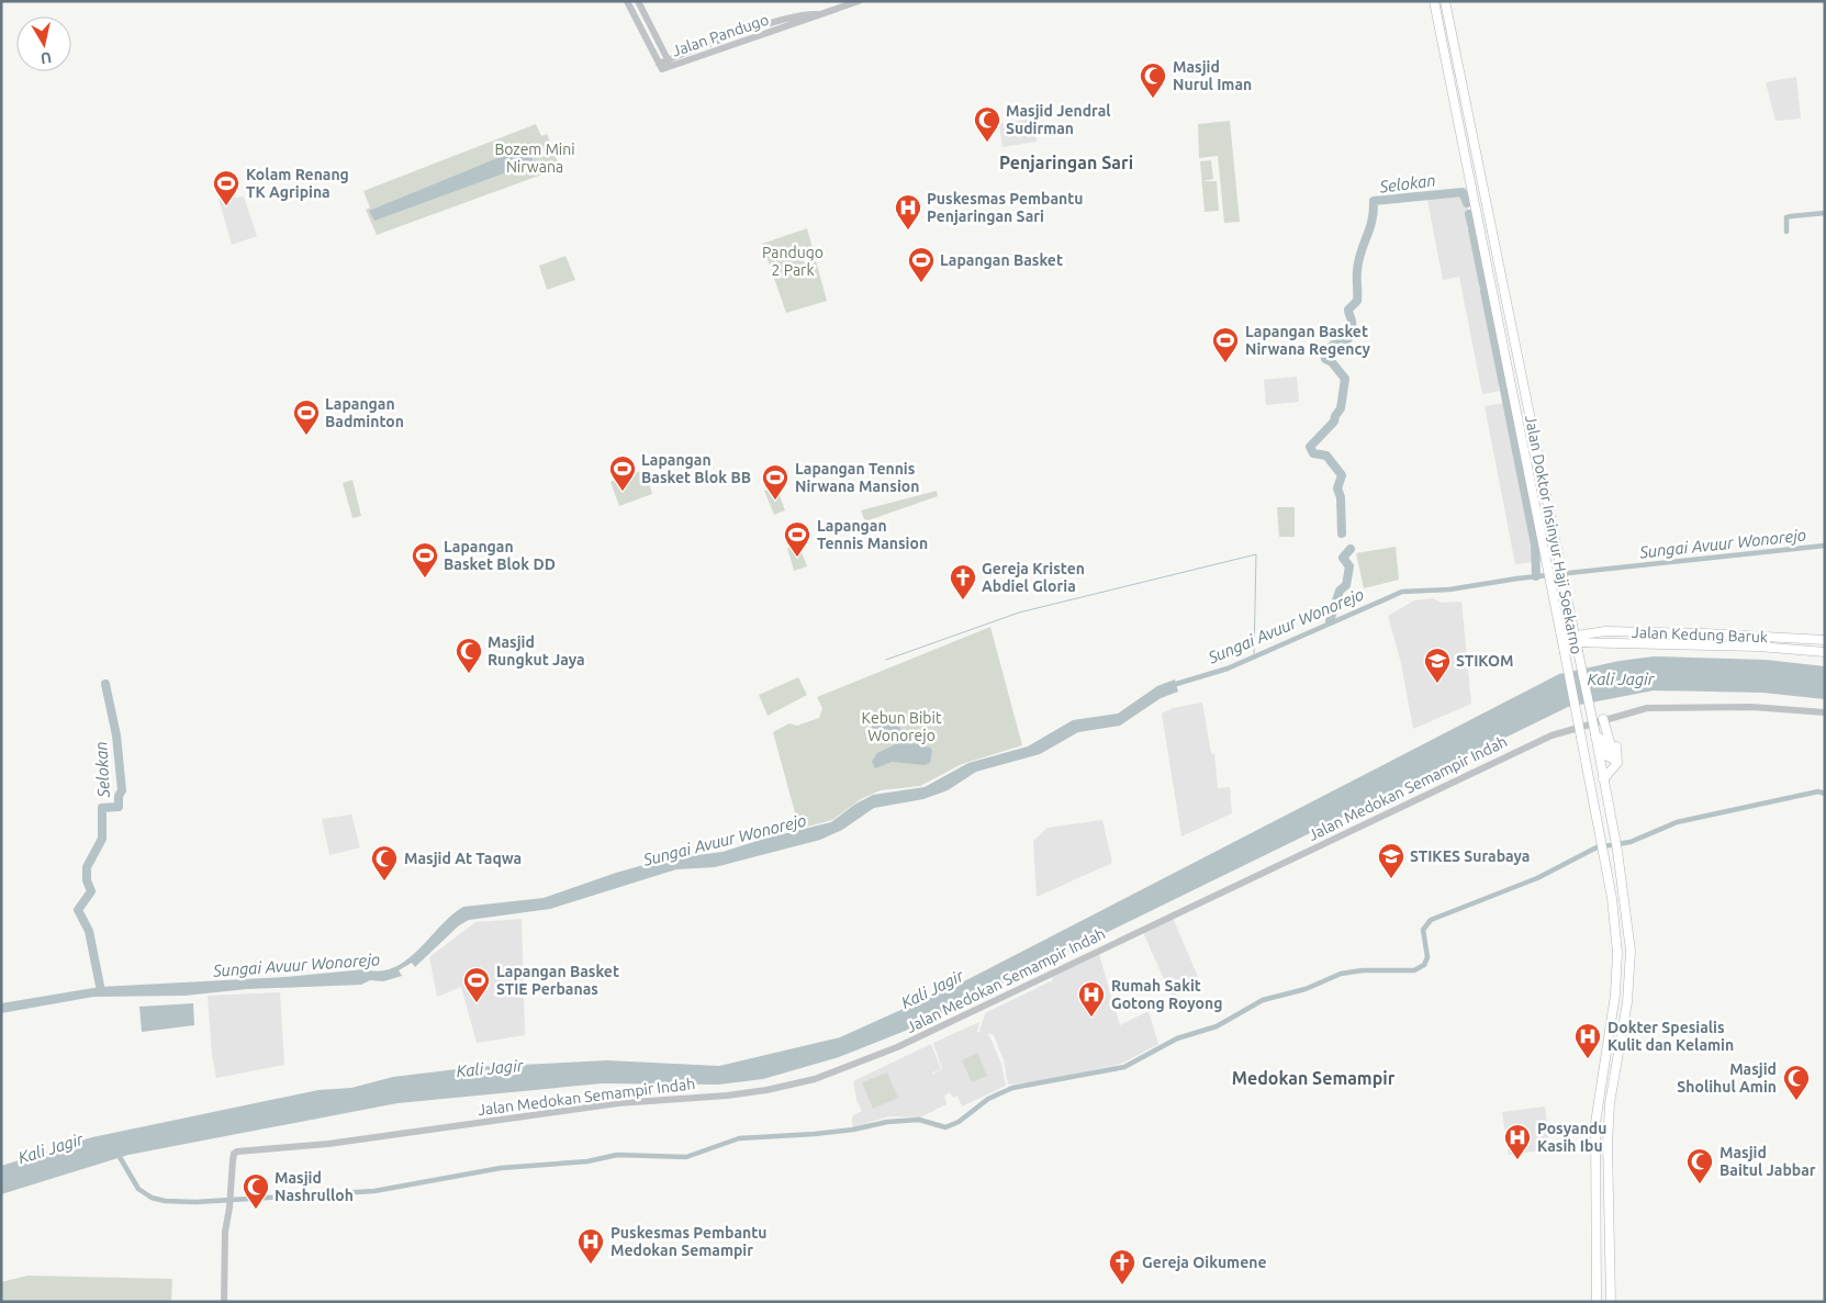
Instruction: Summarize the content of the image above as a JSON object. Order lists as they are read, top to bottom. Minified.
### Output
{"streets":{"main road":["Jalan Doktor Insinyur Haji Soekarno","Jalan Kedung Baruk"],"street":["Jalan Pandugo","Jalan Medokan Semampir Indah"]},"crossings":[["Jalan Doktor Insinyur Haji Soekarno","Jalan Kedung Baruk"]],"districts":["Penjaringan Sari","Medokan Semampir"],"water":["Selokan","Sungai Avuur Wonorejo","Kali Jagir"],"parks":["Bozem Mini Nirwana","Pandugo 2 Park","Kebun Bibit Wonorejo"],"places":{"mosque":["Masjid Nurul Iman","Masjid Jendral Sudirman","Masjid Rungkut Jaya","Masjid At Taqwa","Masjid Sholihul Amin","Masjid Baitul Jabbar","Masjid Nashrulloh"],"sports":["Kolam Renang TK Agripina","Lapangan Basket","Lapangan Basket Nirwana Regency","Lapangan Badminton","Lapangan Basket Blok BB","Lapangan Tennis Nirwana Mansion","Lapangan Tennis Mansion","Lapangan Basket Blok DD","Lapangan Basket STIE Perbanas"],"hospital":["Puskesmas Pembantu Penjaringan Sari","Rumah Sakit Gotong Royong","Dokter Spesialis Kulit dan Kelamin","Posyandu Kasih Ibu","Puskesmas Pembantu Medokan Semampir"],"church":["Gereja Kristen Abdiel Gloria","Gereja Oikumene"],"school or university":["STIKOM","STIKES Surabaya"]},"north":"bottom"}
